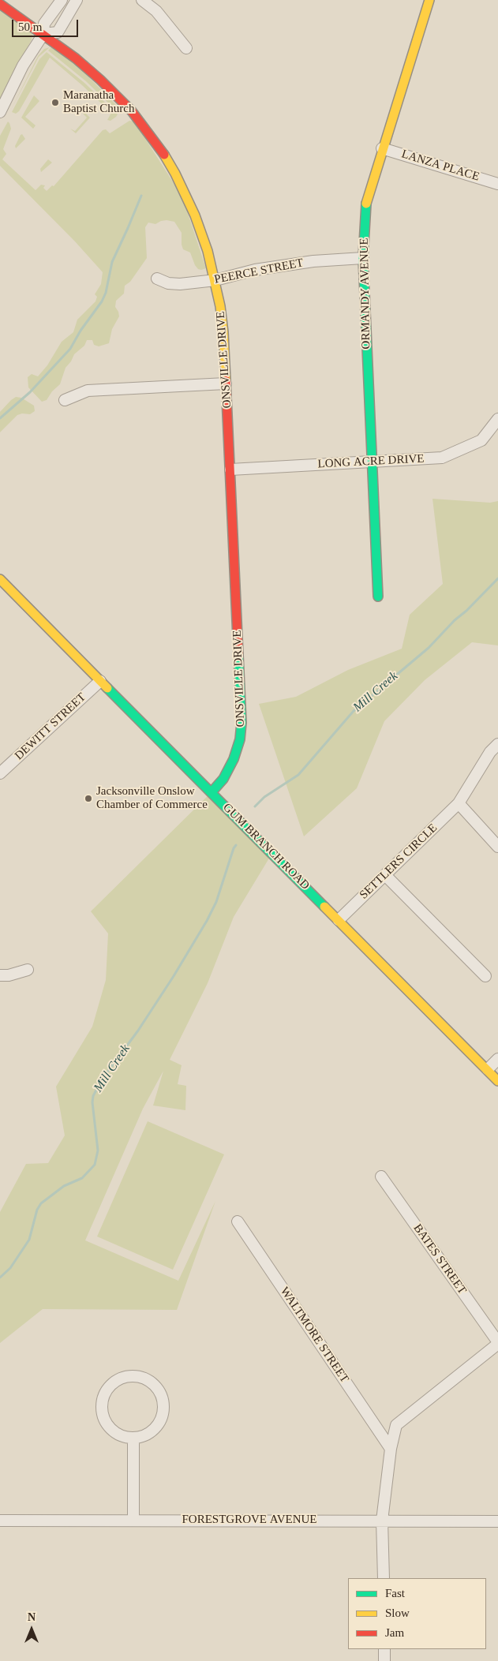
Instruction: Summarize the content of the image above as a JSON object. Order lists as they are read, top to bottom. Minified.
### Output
{"streets":{"street":["LANZA PLACE","PEERCE STREET","ORMANDY AVENUE","ONSVILLE DRIVE","LONG ACRE DRIVE","DEWITT STREET","GUM BRANCH ROAD","SETTLERS CIRCLE","BATES STREET","WALTMORE STREET","FORESTGROVE AVENUE"]},"crossings":[["LANZA PLACE","ORMANDY AVENUE"],["PEERCE STREET","ORMANDY AVENUE"],["PEERCE STREET","ONSVILLE DRIVE"],["ORMANDY AVENUE","LONG ACRE DRIVE"],["ONSVILLE DRIVE","LONG ACRE DRIVE"],["ONSVILLE DRIVE","GUM BRANCH ROAD"],["DEWITT STREET","GUM BRANCH ROAD"],["GUM BRANCH ROAD","SETTLERS CIRCLE"]],"water":["Mill Creek"],"places":["Maranatha Baptist Church","Jacksonville Onslow Chamber of Commerce"],"legend":["Fast","Slow","Jam"],"scale_bar":"50 m","north":"top"}
